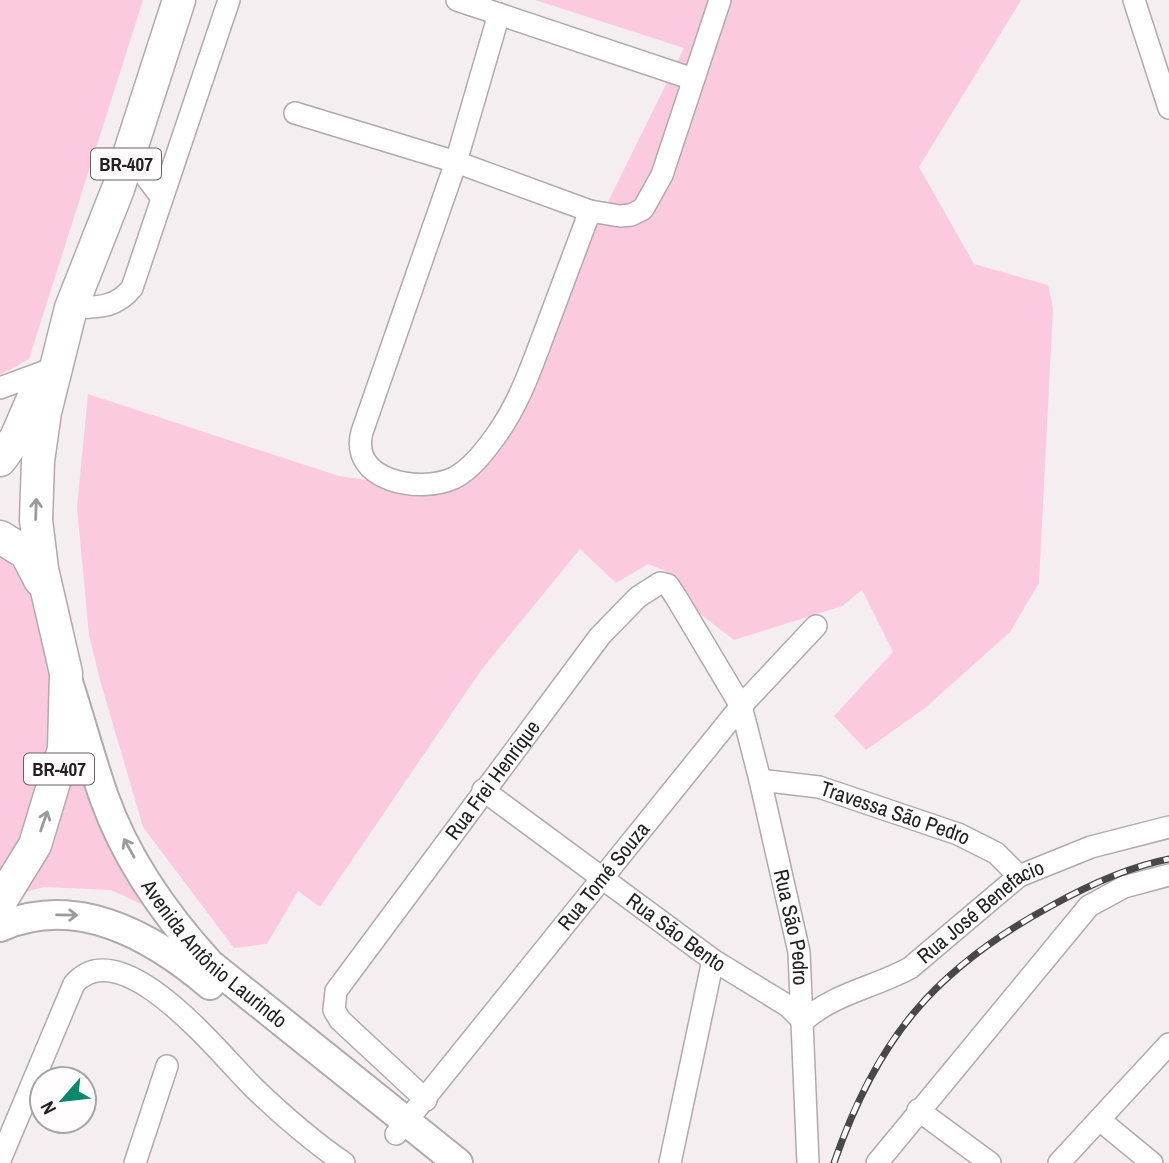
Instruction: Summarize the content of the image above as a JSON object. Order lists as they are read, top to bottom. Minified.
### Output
{"streets":{"highway":["BR-407"],"main road":["Avenida Antônio Laurindo"],"street":["Rua Frei Henrique","Travessa São Pedro","Rua Tomé Souza","Rua José Benefacio","Rua São Pedro","Rua São Bento"]},"crossings":[["BR-407","Avenida Antônio Laurindo"],["Rua Frei Henrique","Rua Tomé Souza"],["Rua Frei Henrique","Rua São Pedro"],["Rua Frei Henrique","Rua São Bento"],["Travessa São Pedro","Rua José Benefacio"],["Travessa São Pedro","Rua São Pedro"],["Rua Tomé Souza","Rua São Pedro"],["Rua Tomé Souza","Rua São Bento"],["Rua Tomé Souza","Avenida Antônio Laurindo"],["Rua José Benefacio","Rua São Pedro"],["Rua José Benefacio","Rua São Bento"],["Rua São Pedro","Rua São Bento"]],"north":"bottom left"}
